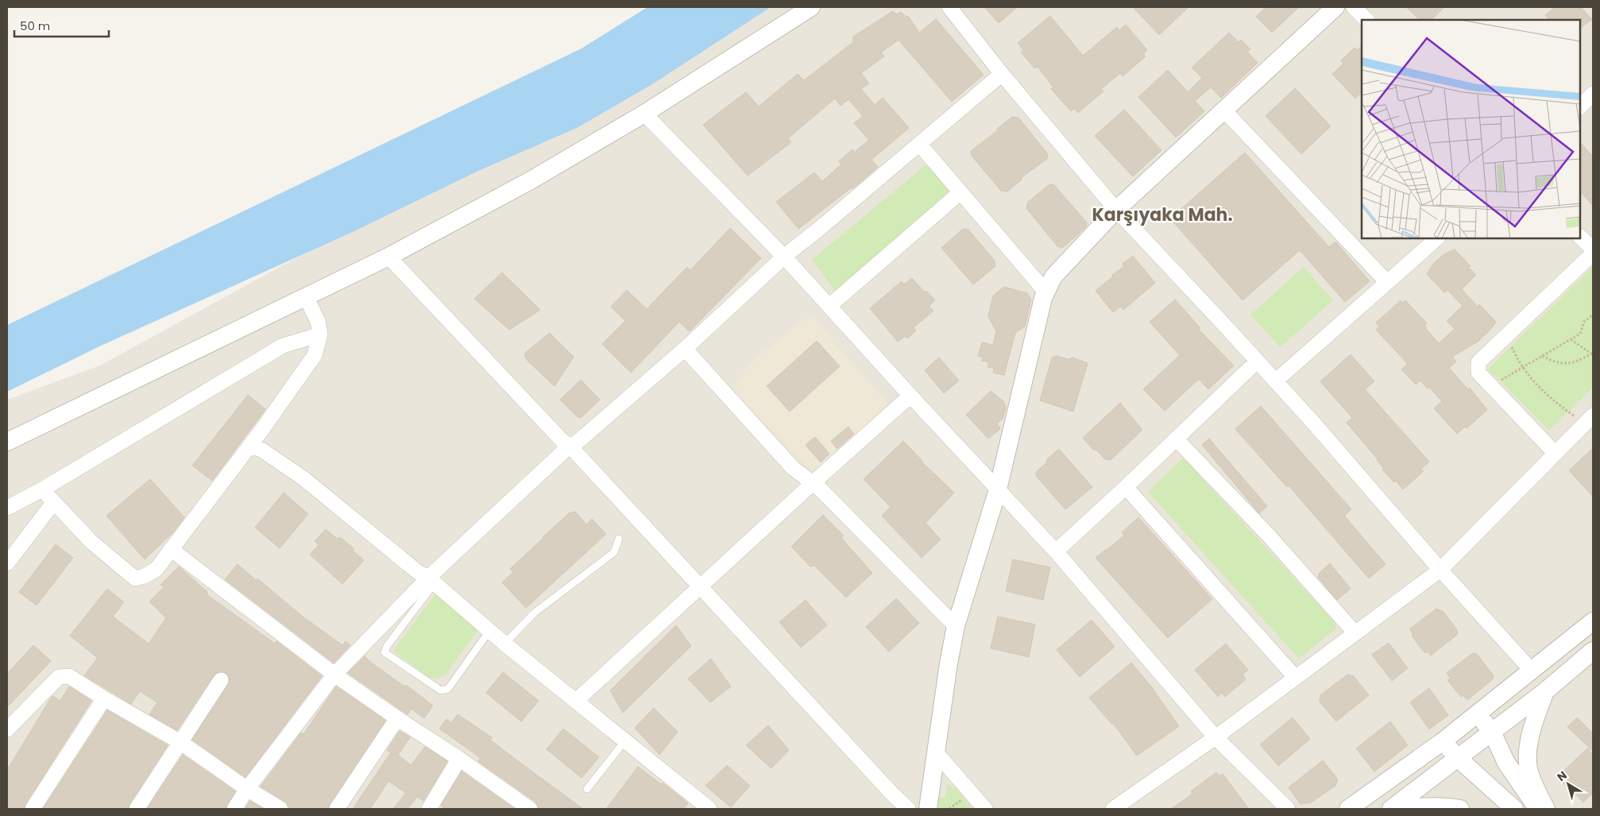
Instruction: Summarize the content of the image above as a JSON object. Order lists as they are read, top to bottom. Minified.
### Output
{"districts":["Karşıyaka Mah."],"scale_bar":"50 m","north":"top left"}
